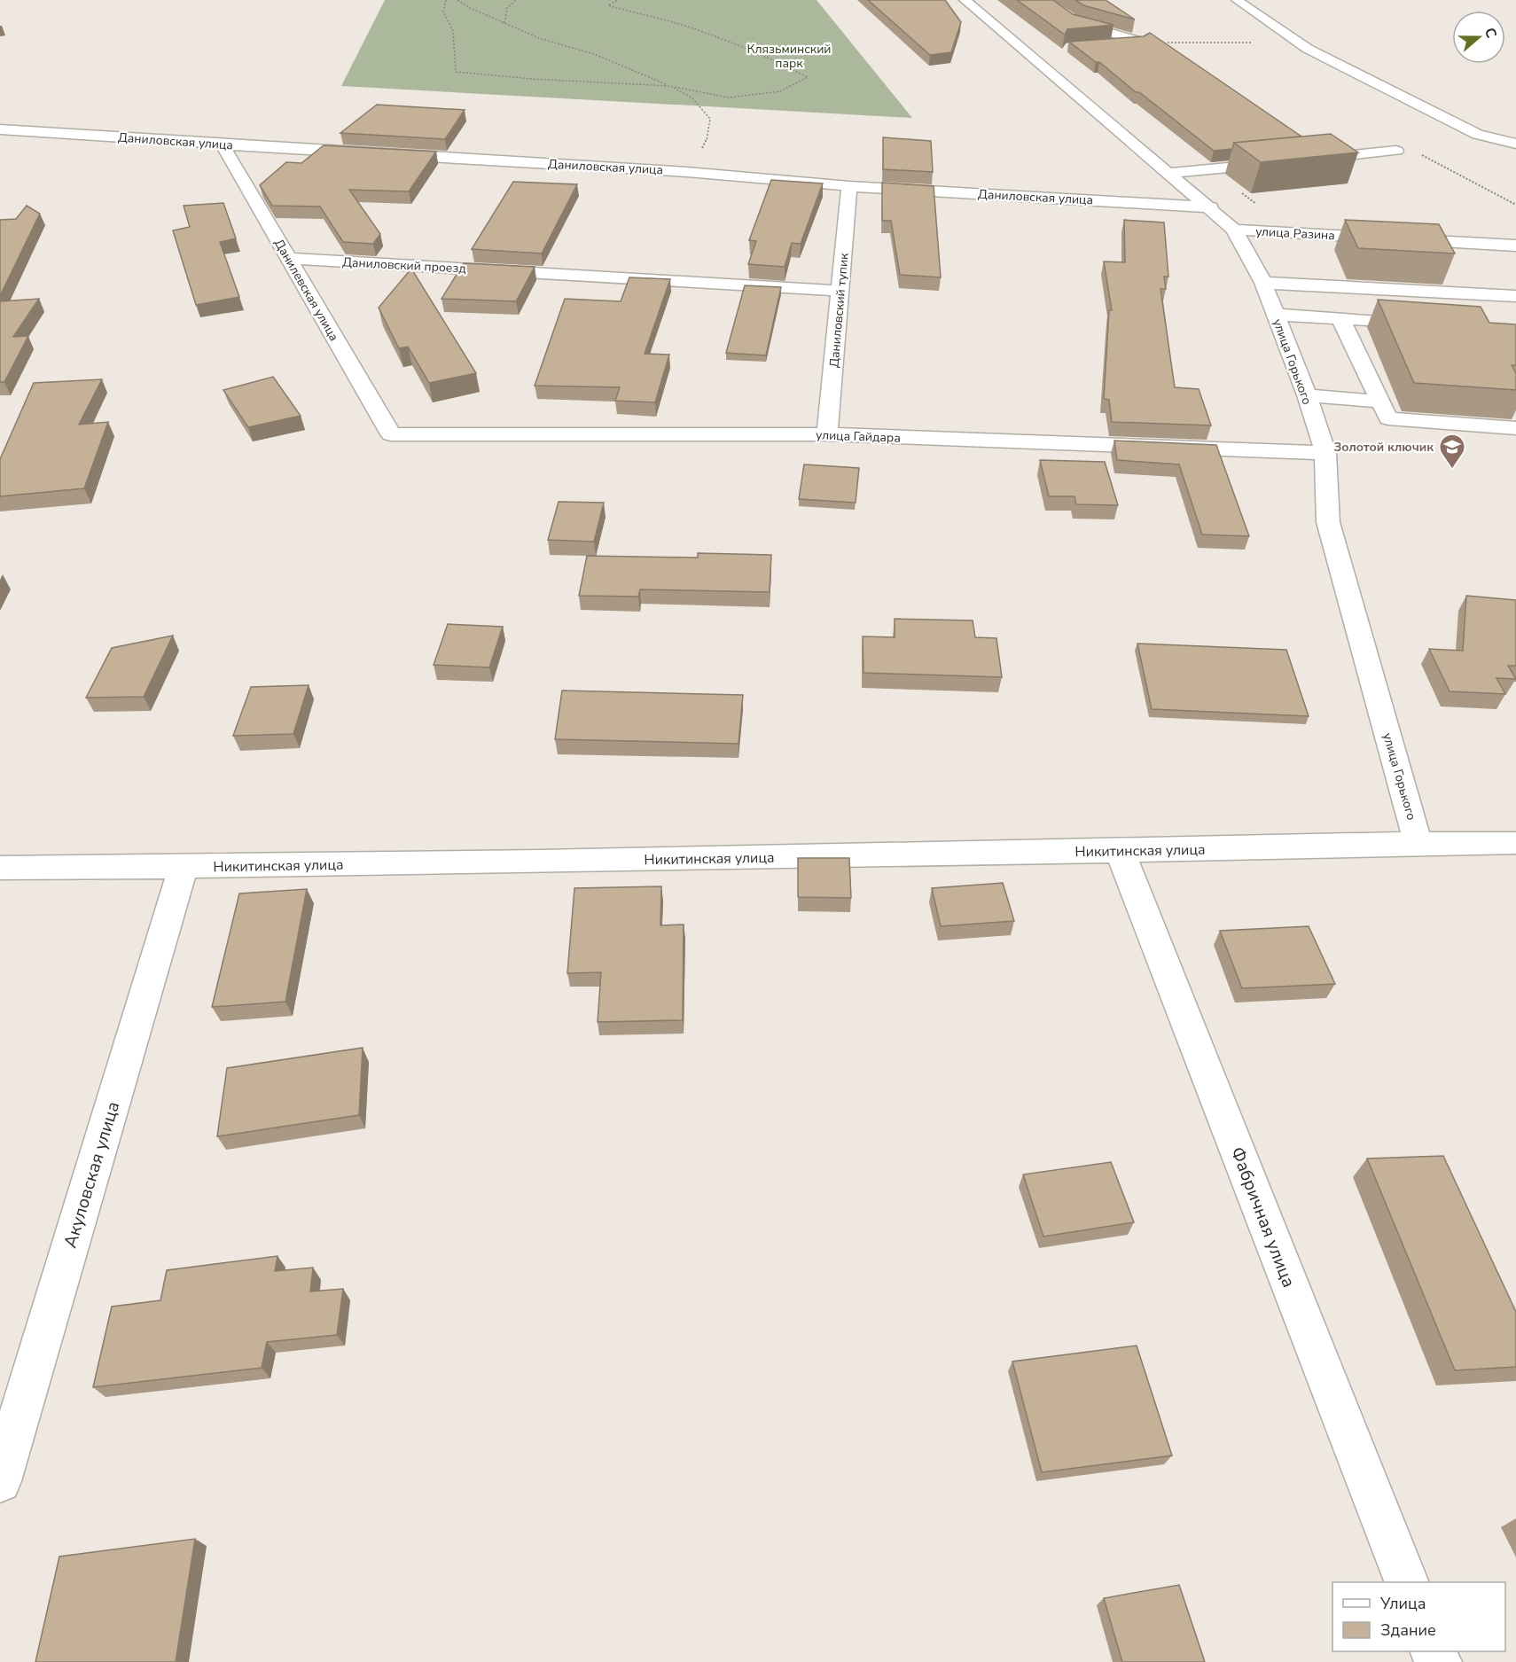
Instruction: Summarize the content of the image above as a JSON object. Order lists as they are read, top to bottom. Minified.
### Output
{"streets":{"street":["Даниловская улица","улица Разина","Даниловский проезд","Данилевская улица","Даниловский тупик","улица Горького","улица Гайдара","Никитинская улица","Акуловская улица","Фабричная улица"]},"crossings":[["Даниловская улица","Данилевская улица"],["Даниловская улица","Даниловский тупик"],["Даниловская улица","улица Горького"],["улица Разина","улица Горького"],["Даниловский проезд","Данилевская улица"],["Даниловский проезд","Даниловский тупик"],["Данилевская улица","улица Гайдара"],["Даниловский тупик","улица Гайдара"],["улица Горького","улица Гайдара"],["улица Горького","Никитинская улица"],["Никитинская улица","Акуловская улица"],["Никитинская улица","Фабричная улица"]],"parks":["Клязьминский парк"],"places":{"school or university":["Золотой ключик"]},"legend":["Улица","Здание"],"north":"right"}
